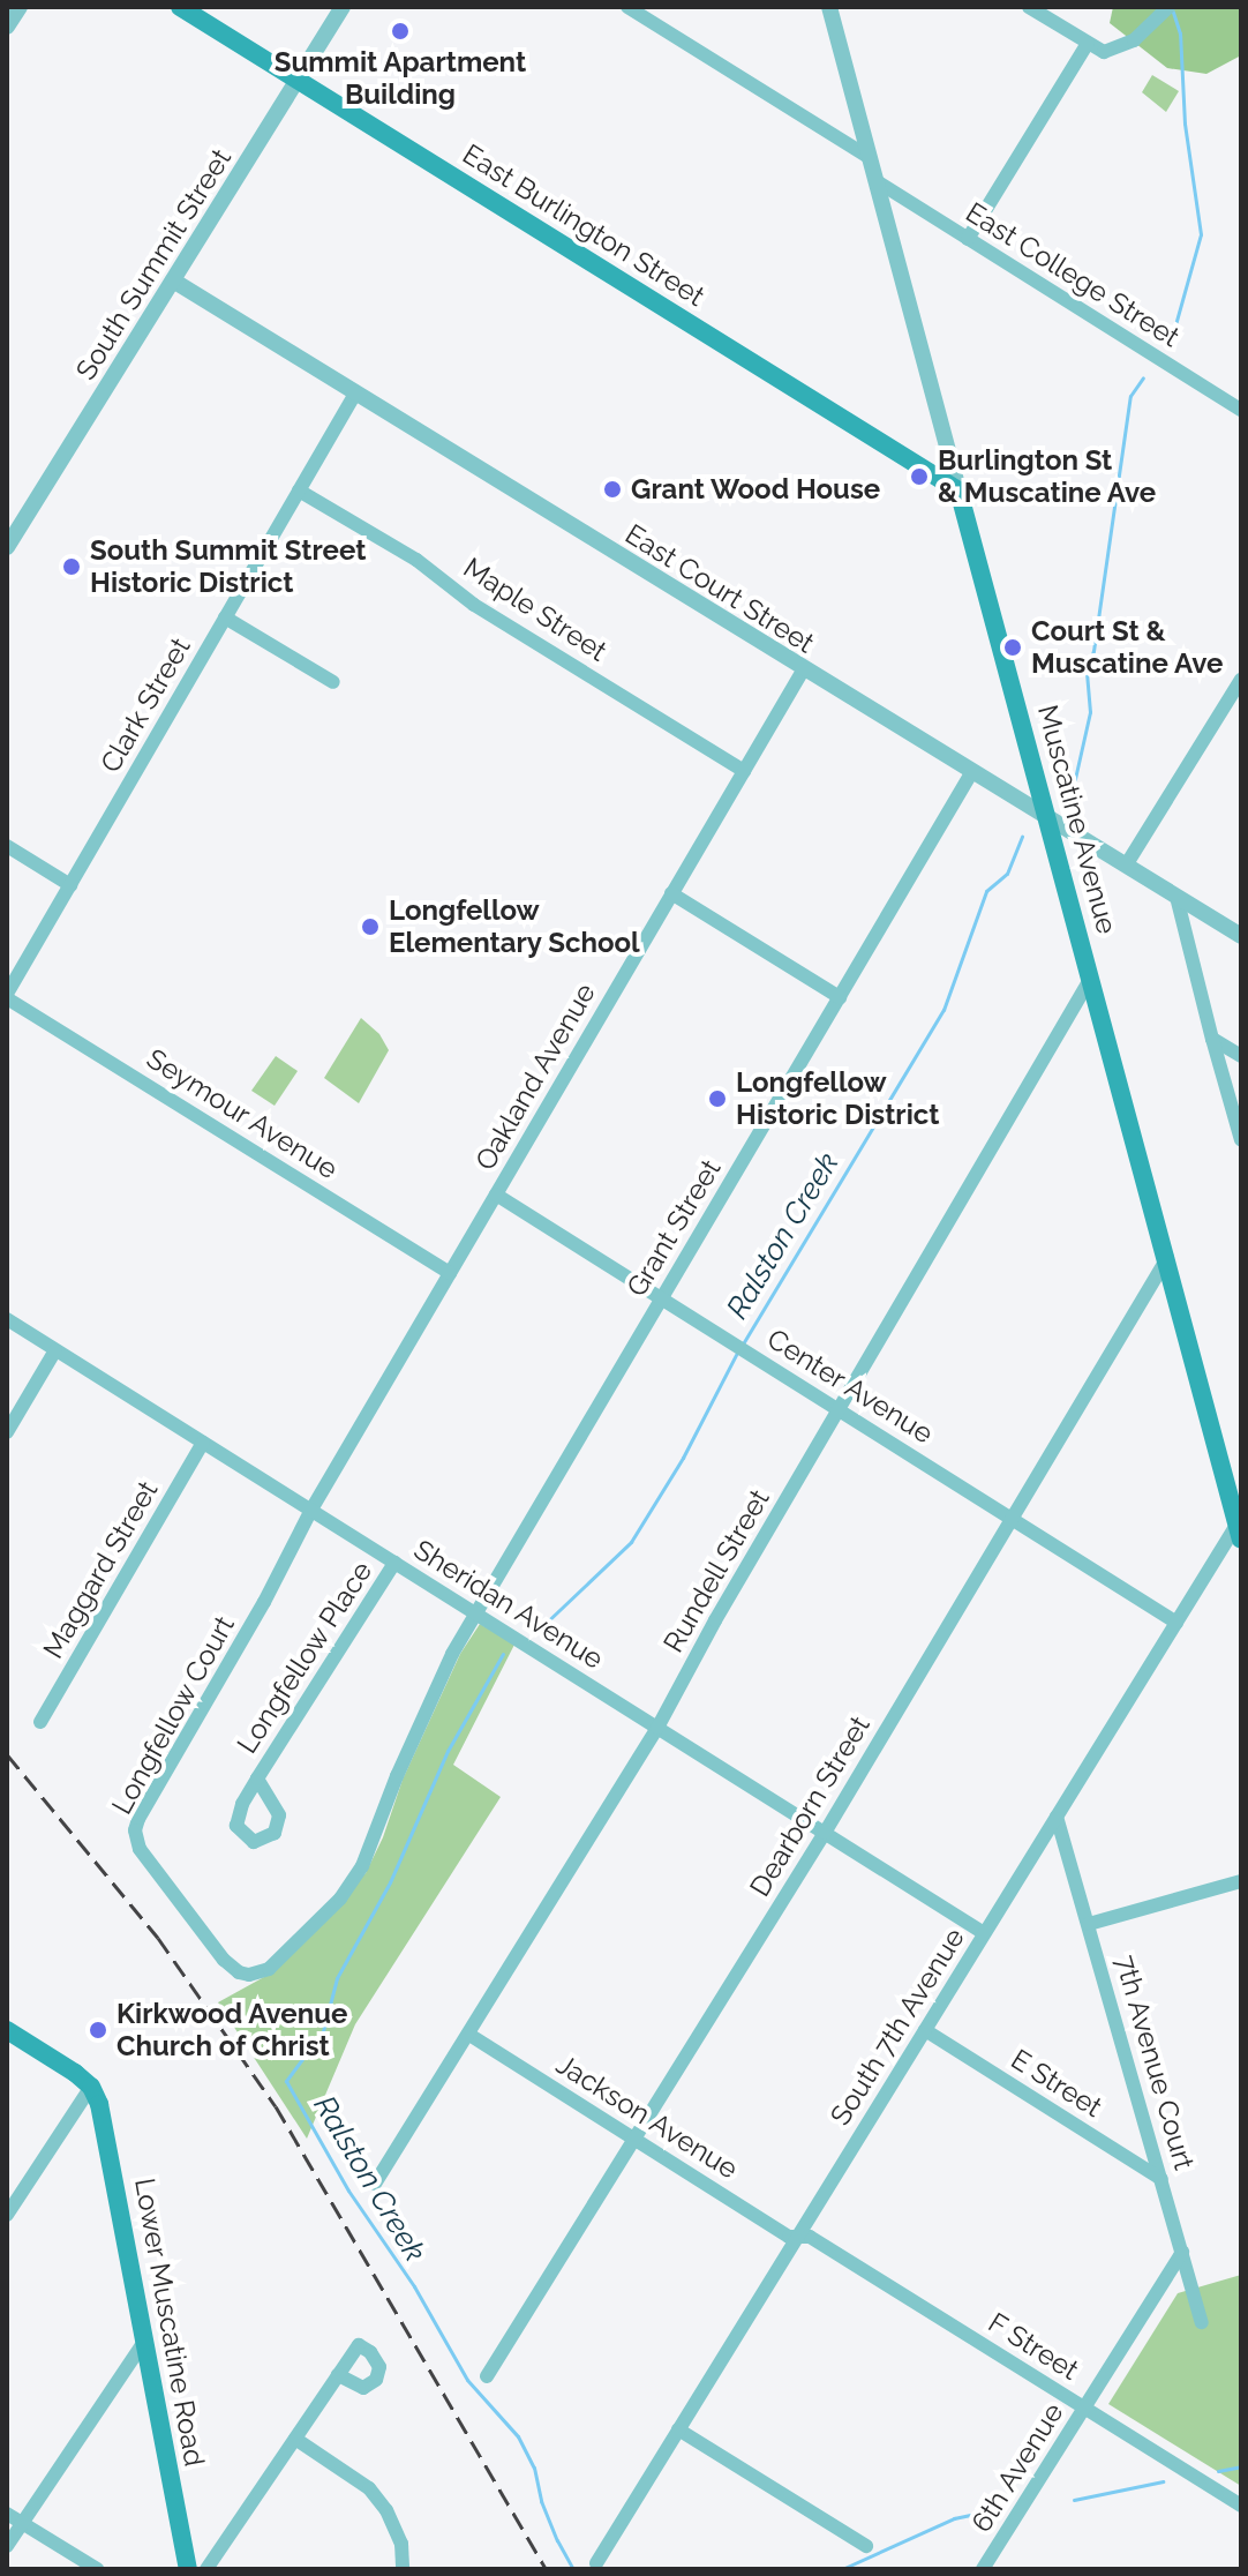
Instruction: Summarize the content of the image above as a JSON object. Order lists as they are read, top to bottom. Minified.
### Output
{"streets":{"main road":["East Burlington Street","Muscatine Avenue","Lower Muscatine Road"],"street":["South Summit Street","East College Street","East Court Street","Maple Street","Clark Street","Oakland Avenue","Seymour Avenue","Grant Street","Center Avenue","Maggard Street","Rundell Street","Sheridan Avenue","Longfellow Place","Longfellow Court","Dearborn Street","South 7th Avenue","7th Avenue Court","E Street","Jackson Avenue","F Street","6th Avenue"]},"crossings":[["East Burlington Street","South Summit Street"],["East Burlington Street","Muscatine Avenue"],["South Summit Street","East Court Street"],["East College Street","Muscatine Avenue"],["East Court Street","Clark Street"],["East Court Street","Muscatine Avenue"],["East Court Street","Oakland Avenue"],["East Court Street","Grant Street"],["Maple Street","Clark Street"],["Maple Street","Oakland Avenue"],["Clark Street","Seymour Avenue"],["Muscatine Avenue","Rundell Street"],["Muscatine Avenue","Dearborn Street"],["Muscatine Avenue","South 7th Avenue"],["Oakland Avenue","Seymour Avenue"],["Oakland Avenue","Center Avenue"],["Oakland Avenue","Sheridan Avenue"],["Oakland Avenue","Longfellow Court"],["Grant Street","Center Avenue"],["Grant Street","Sheridan Avenue"],["Grant Street","Longfellow Court"],["Center Avenue","Rundell Street"],["Center Avenue","Dearborn Street"],["Center Avenue","South 7th Avenue"],["Maggard Street","Sheridan Avenue"],["Rundell Street","Sheridan Avenue"],["Rundell Street","Jackson Avenue"],["Sheridan Avenue","Longfellow Place"],["Sheridan Avenue","Longfellow Court"],["Sheridan Avenue","Dearborn Street"],["Sheridan Avenue","South 7th Avenue"],["Dearborn Street","Jackson Avenue"],["South 7th Avenue","7th Avenue Court"],["South 7th Avenue","E Street"],["South 7th Avenue","Jackson Avenue"],["South 7th Avenue","F Street"],["7th Avenue Court","E Street"],["7th Avenue Court","6th Avenue"],["Jackson Avenue","F Street"],["F Street","6th Avenue"]],"water":["Ralston Creek"],"places":["Summit Apartment Building","Burlington St & Muscatine Ave","Grant Wood House","South Summit Street Historic District","Court St & Muscatine Ave","Longfellow Elementary School","Longfellow Historic District","Kirkwood Avenue Church of Christ"]}
